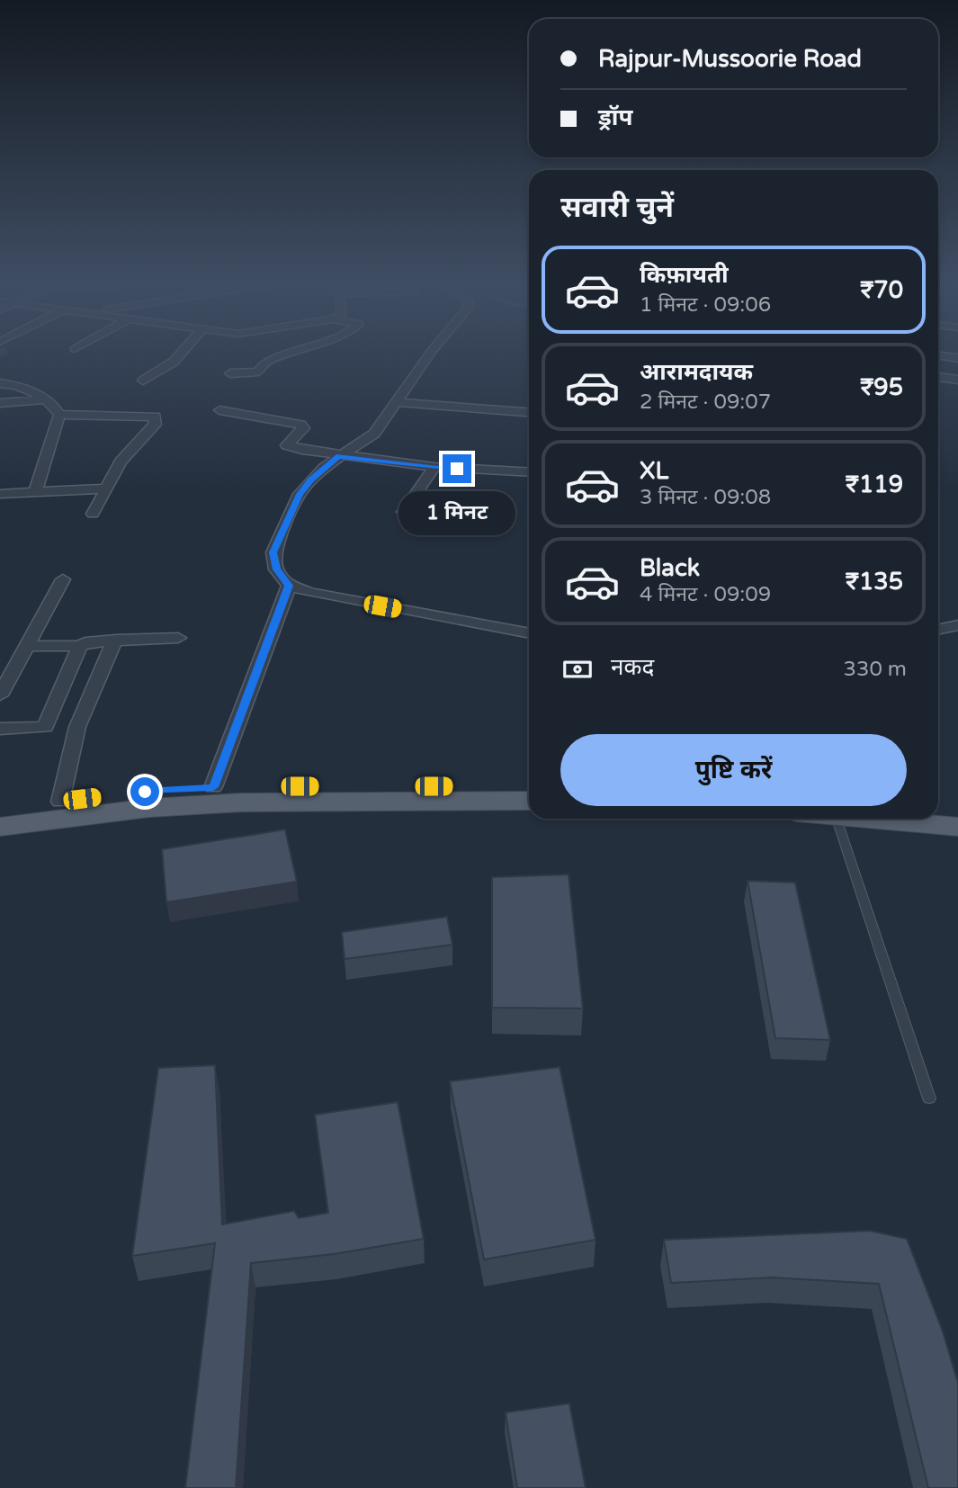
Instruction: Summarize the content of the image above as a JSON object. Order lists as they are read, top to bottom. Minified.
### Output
{"page":{"banner":["Rajpur-Mussoorie Road","ड्रॉप"],"heading":"सवारी चुनें","list":[{"name":"किफ़ायती","note":"1 मिनट · 09:06","value":"₹70"},{"name":"आरामदायक","note":"2 मिनट · 09:07","value":"₹95"},{"name":"XL","note":"3 मिनट · 09:08","value":"₹119"},{"name":"Black","note":"4 मिनट · 09:09","value":"₹135"}],"bubble":"1 मिनट","pay":["नकद","330 m"],"buttons":"पुष्टि करें"}}
